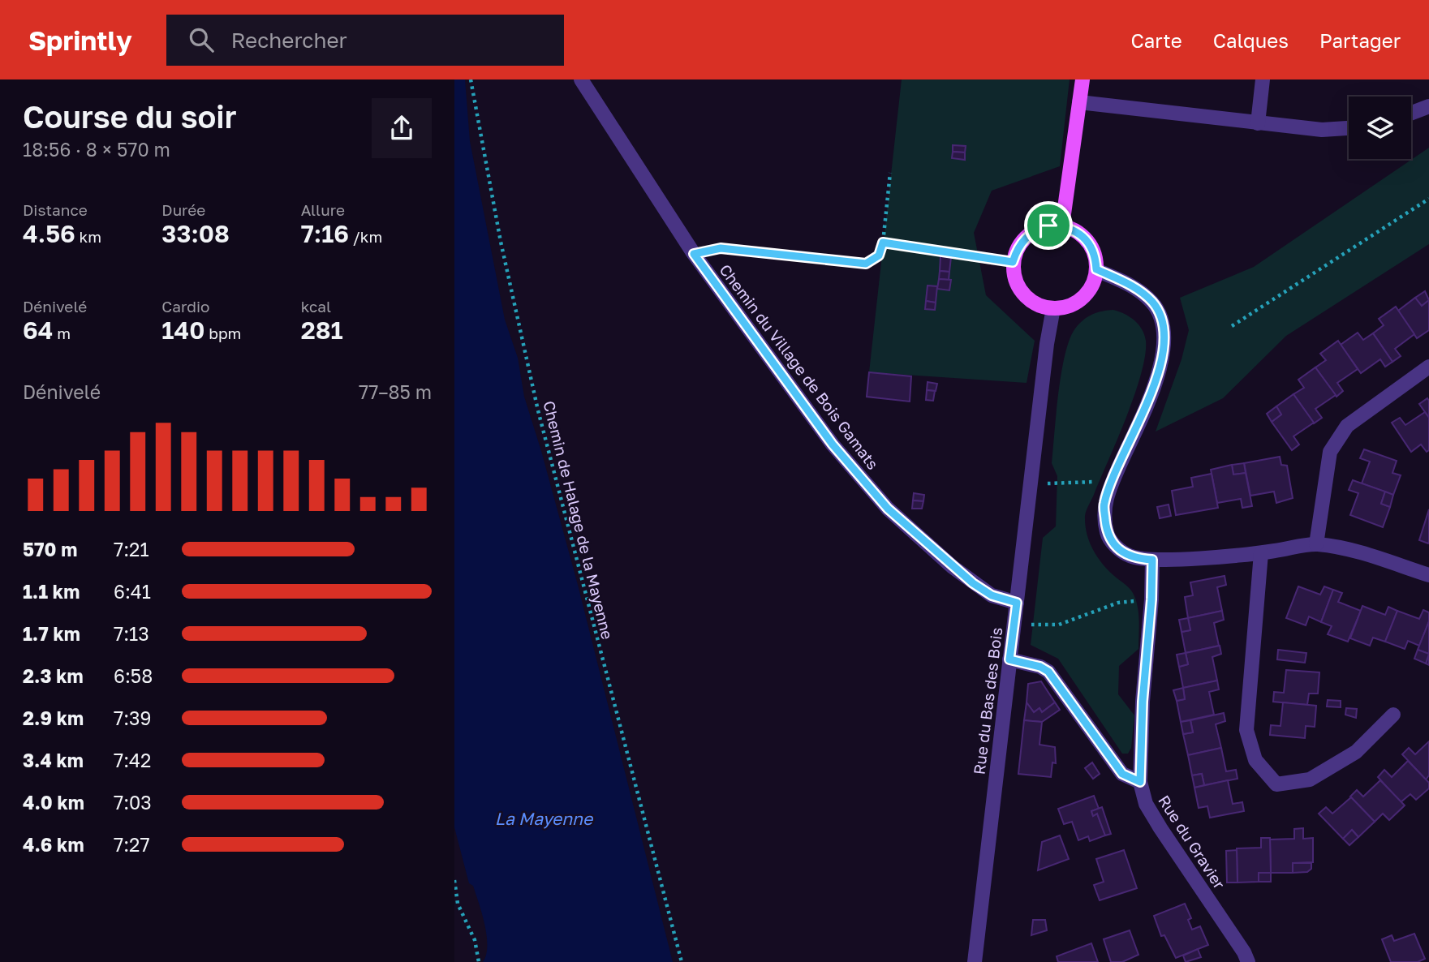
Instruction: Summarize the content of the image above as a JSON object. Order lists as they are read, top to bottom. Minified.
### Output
{"streets":{"street":["Chemin du Village de Bois Gamats","Rue du Bas des Bois","Rue du Gravier"],"path":["Chemin de Halage de la Mayenne"]},"crossings":[["Chemin du Village de Bois Gamats","Rue du Bas des Bois"]],"water":["La Mayenne"],"page":{"header":"Sprintly","search":"Rechercher","nav":["Carte","Calques","Partager"],"heading":["Course du soir","18:56 · 8 × 570 m"],"stats":[["Distance","4.56 km"],["Durée","33:08"],["Allure","7:16 /km"],["Dénivelé","64 m"],["Cardio","140 bpm"],["kcal","281"]],"chart":["Dénivelé","77–85 m"],"list":[{"name":"570 m","note":"7:21"},{"name":"1.1 km","note":"6:41"},{"name":"1.7 km","note":"7:13"},{"name":"2.3 km","note":"6:58"},{"name":"2.9 km","note":"7:39"},{"name":"3.4 km","note":"7:42"},{"name":"4.0 km","note":"7:03"},{"name":"4.6 km","note":"7:27"}]}}
